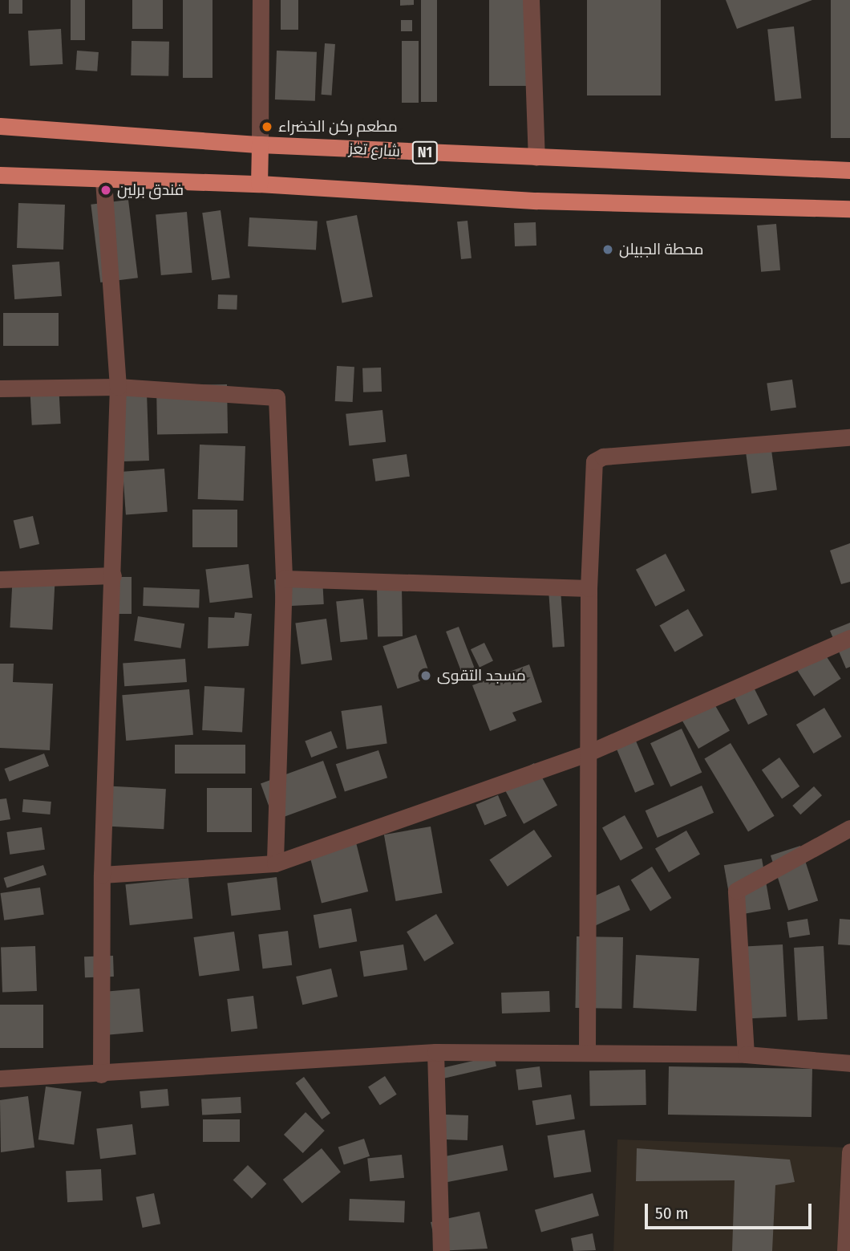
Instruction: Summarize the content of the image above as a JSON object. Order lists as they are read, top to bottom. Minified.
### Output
{"streets":{"highway":["شارع تعز","N1"]},"places":["مطعم ركن الخضراء","فندق برلين","محطة الجبيلن","مسجد التقوى"],"scale_bar":"50 m"}
